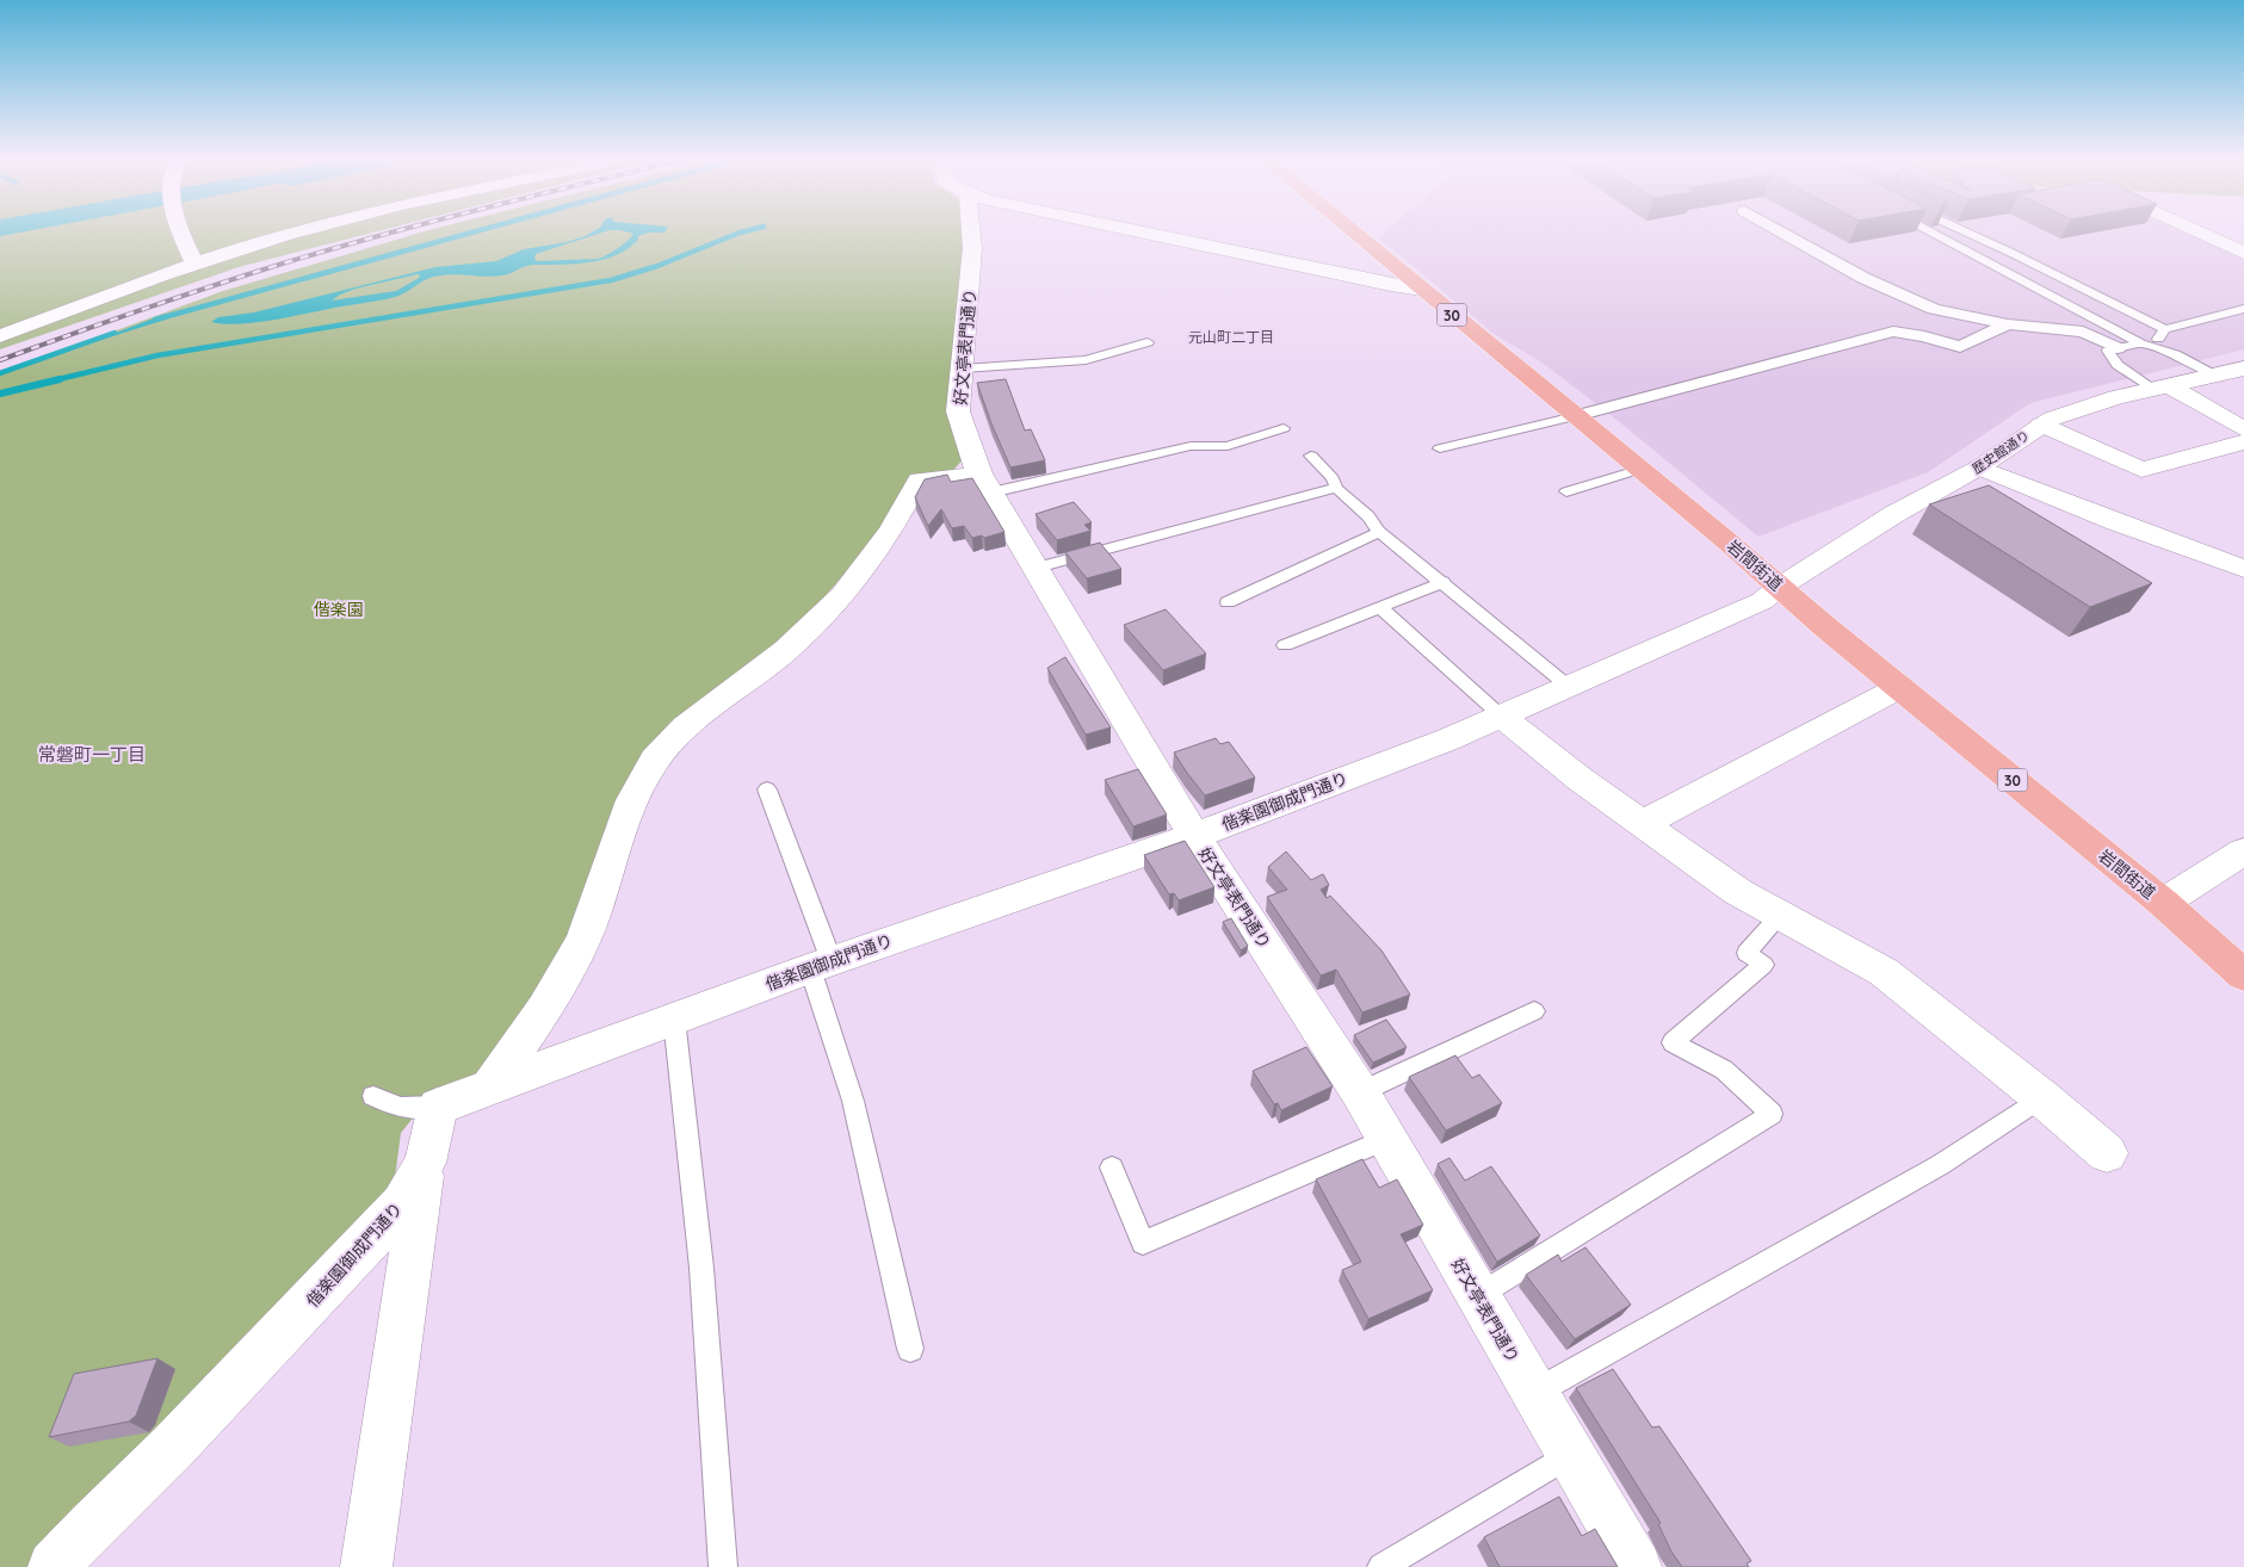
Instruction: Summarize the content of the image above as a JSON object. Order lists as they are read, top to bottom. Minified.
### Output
{"streets":{"main road":["30","岩間街道"],"street":["好文亭表門通り","歴史館通り","偕楽園御成門通り"]},"crossings":[["好文亭表門通り","偕楽園御成門通り"],["歴史館通り","岩間街道"],["歴史館通り","偕楽園御成門通り"],["岩間街道","偕楽園御成門通り"]],"districts":["元山町二丁目","常磐町一丁目"],"parks":["偕楽園"]}
